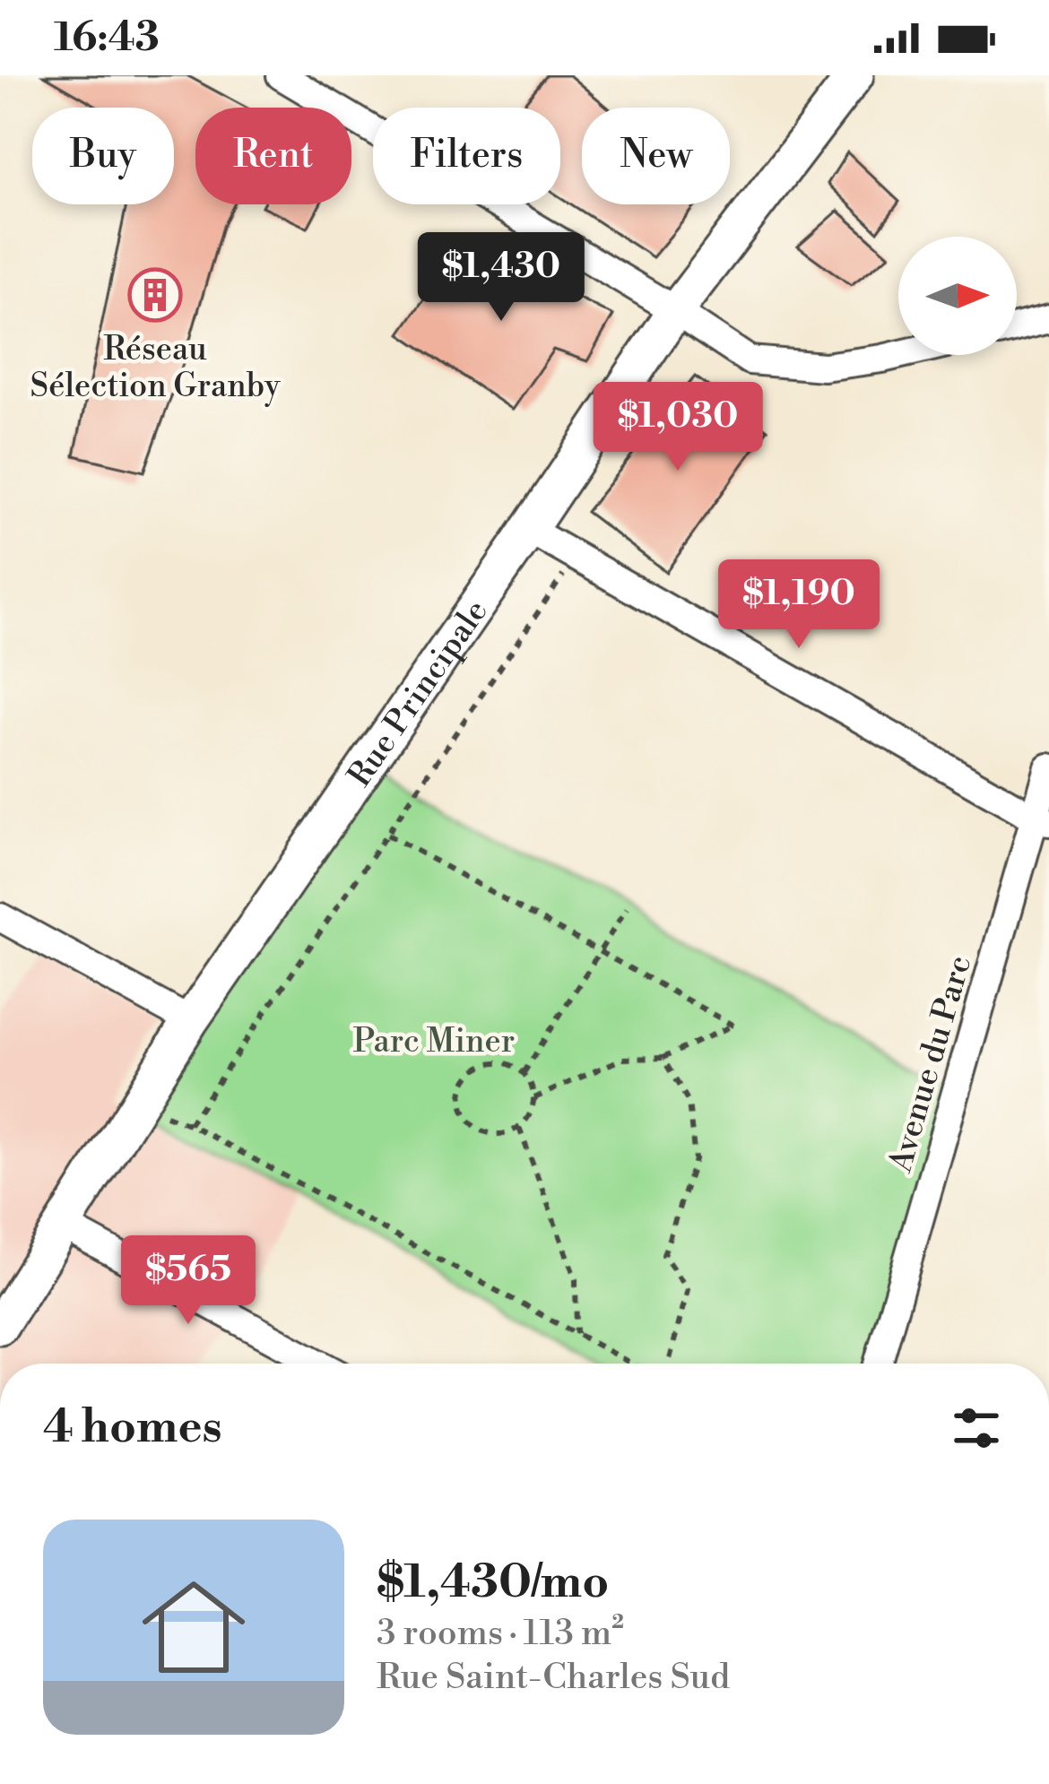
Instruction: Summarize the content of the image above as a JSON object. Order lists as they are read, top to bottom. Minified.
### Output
{"streets":{"main road":["Rue Principale"],"street":["Avenue du Parc"]},"parks":["Parc Miner"],"places":{"building":["Réseau Sélection Granby"]},"north":"right","page":{"status":"16:43","chip":["Buy","Rent","Filters","New"],"price":["$1,430","$1,030","$1,190","$565"],"heading":"4 homes","list":[{"name":"$1,430/mo","note":"3 rooms · 113 m² · Rue Saint-Charles Sud"}]}}
